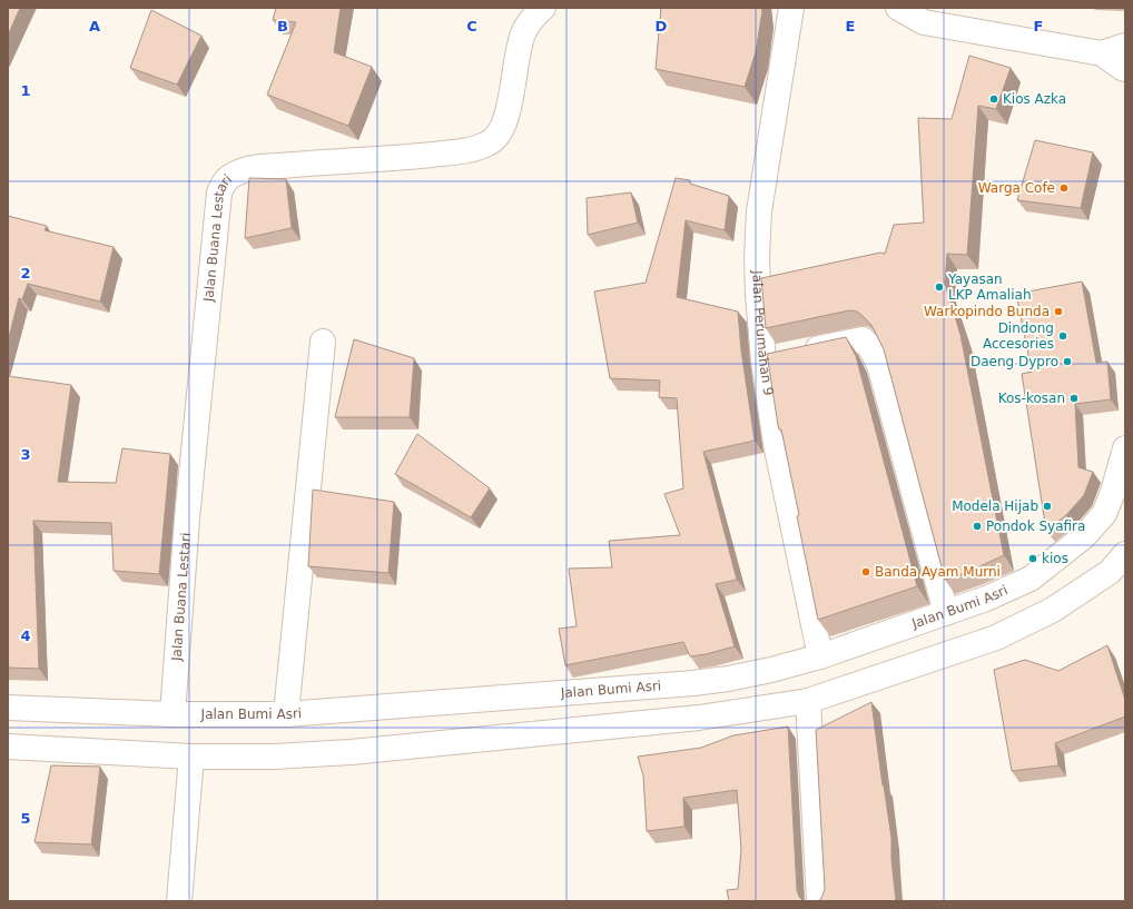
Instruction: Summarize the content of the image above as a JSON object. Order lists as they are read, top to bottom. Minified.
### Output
{"streets":{"street":["Jalan Buana Lestari","Jalan Perumahan 9","Jalan Bumi Asri"]},"crossings":[["Jalan Buana Lestari","Jalan Bumi Asri"],["Jalan Perumahan 9","Jalan Bumi Asri"]],"places":["Kios Azka","Warga Cofe","Yayasan LKP Amaliah","Warkopindo Bunda","Dindong Accesories","Daeng Dypro","Kos-kosan","Modela Hijab","Pondok Syafira","kios","Banda Ayam Murni"],"grid":{"columns":["A","B","C","D","E","F"],"rows":["1","2","3","4","5"]}}
